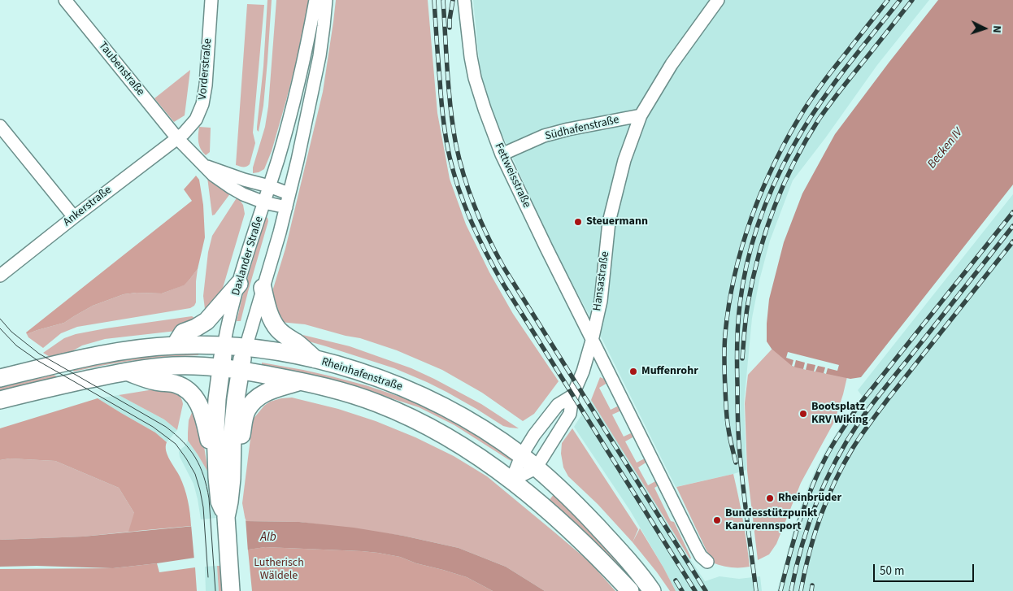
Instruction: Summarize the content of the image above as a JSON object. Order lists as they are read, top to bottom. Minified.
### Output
{"streets":{"main road":["Daxlander Straße","Rheinhafenstraße"],"street":["Taubenstraße","Vorderstraße","Südhafenstraße","Fettweisstraße","Ankerstraße","Hansastraße"]},"crossings":[["Taubenstraße","Vorderstraße"],["Taubenstraße","Ankerstraße"],["Vorderstraße","Ankerstraße"],["Südhafenstraße","Fettweisstraße"],["Südhafenstraße","Hansastraße"],["Fettweisstraße","Hansastraße"],["Daxlander Straße","Rheinhafenstraße"],["Hansastraße","Rheinhafenstraße"]],"water":["Becken IV","Alb"],"parks":["Lutherisch Wäldele"],"places":["Steuermann","Muffenrohr","Bootsplatz KRV Wiking","Rheinbrüder","Bundesstützpunkt Kanurennsport"],"scale_bar":"50 m","north":"right"}
